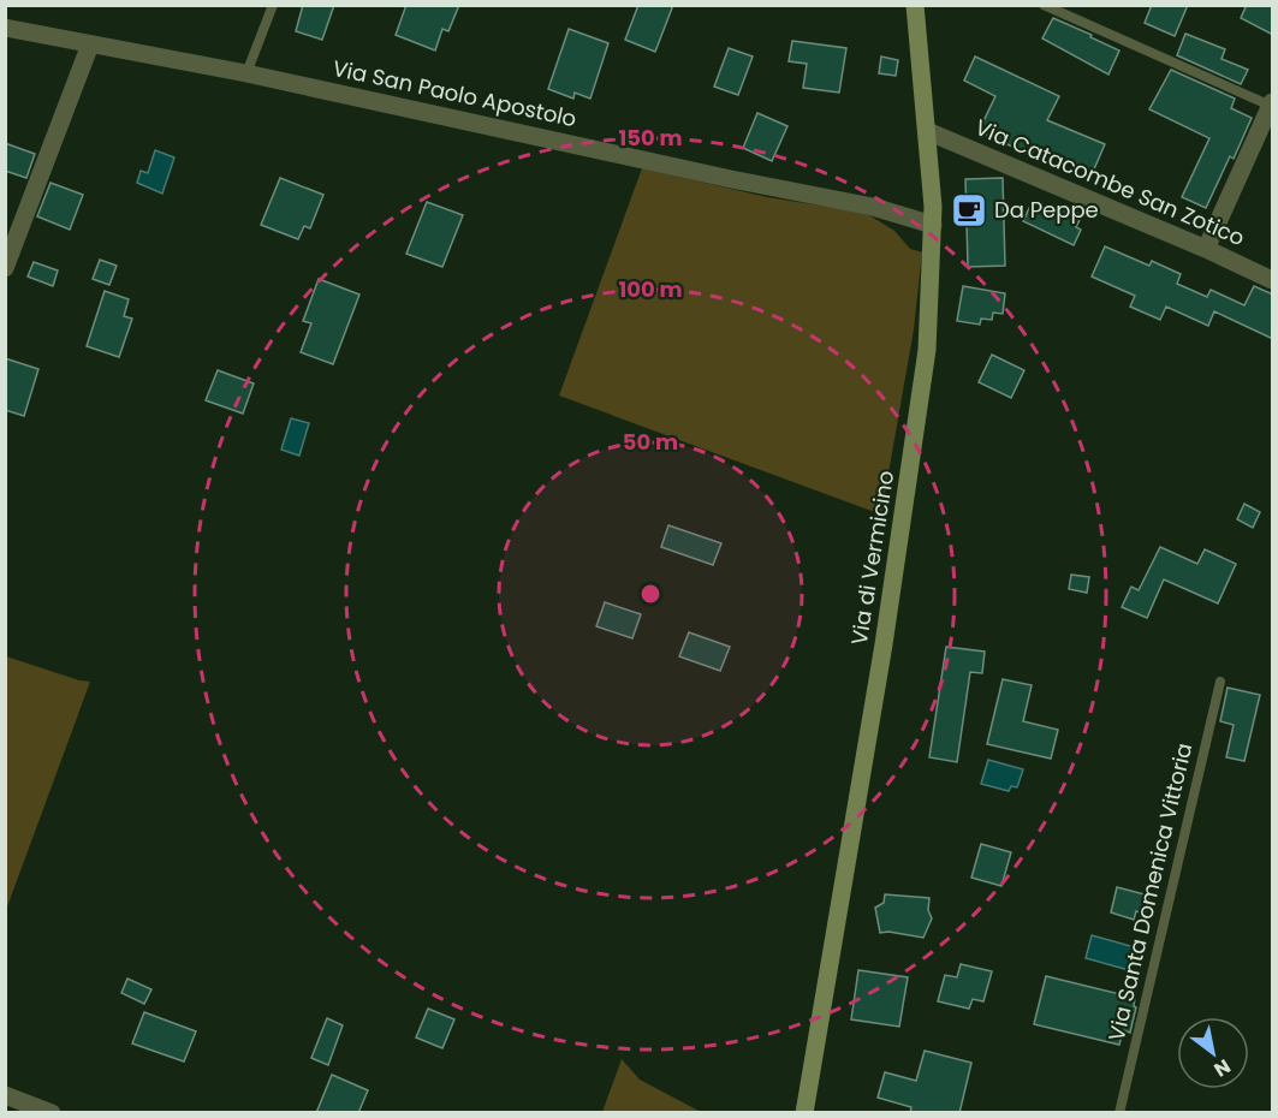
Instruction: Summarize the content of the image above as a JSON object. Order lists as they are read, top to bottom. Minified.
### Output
{"streets":{"main road":["Via di Vermicino"],"street":["Via San Paolo Apostolo","Via Catacombe San Zotico"],"lane":["Via Santa Domenica Vittoria"]},"crossings":[["Via San Paolo Apostolo","Via di Vermicino"],["Via Catacombe San Zotico","Via di Vermicino"]],"places":{"cafe":["Da Peppe"]},"north":"bottom right","rings":["150 m","100 m","50 m"]}
